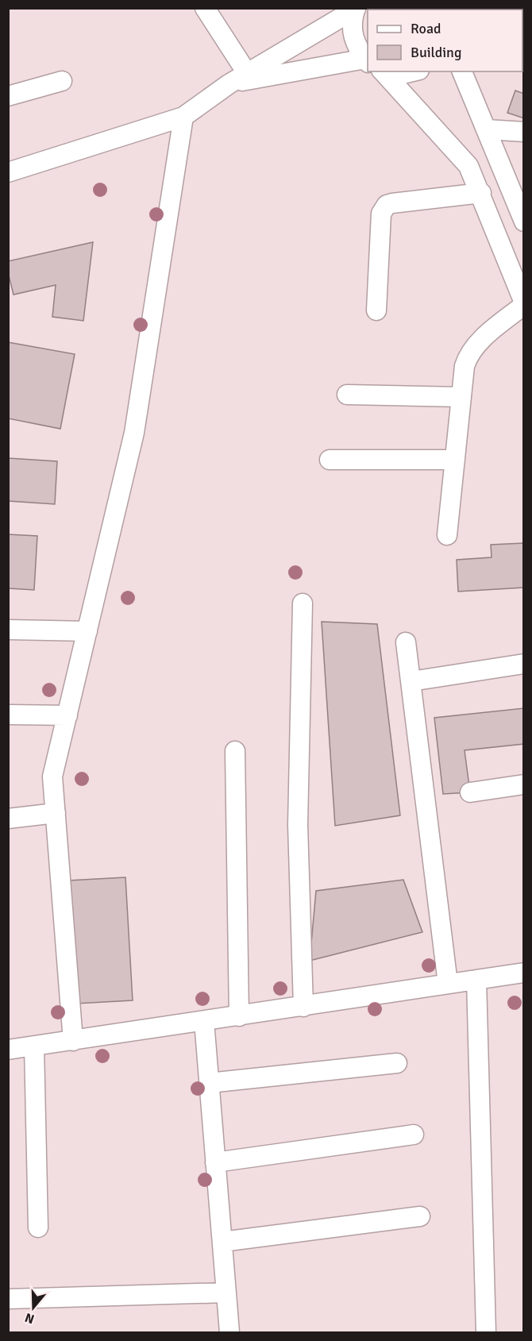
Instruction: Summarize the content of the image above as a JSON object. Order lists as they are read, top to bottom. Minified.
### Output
{"legend":["Road","Building"],"north":"bottom"}
